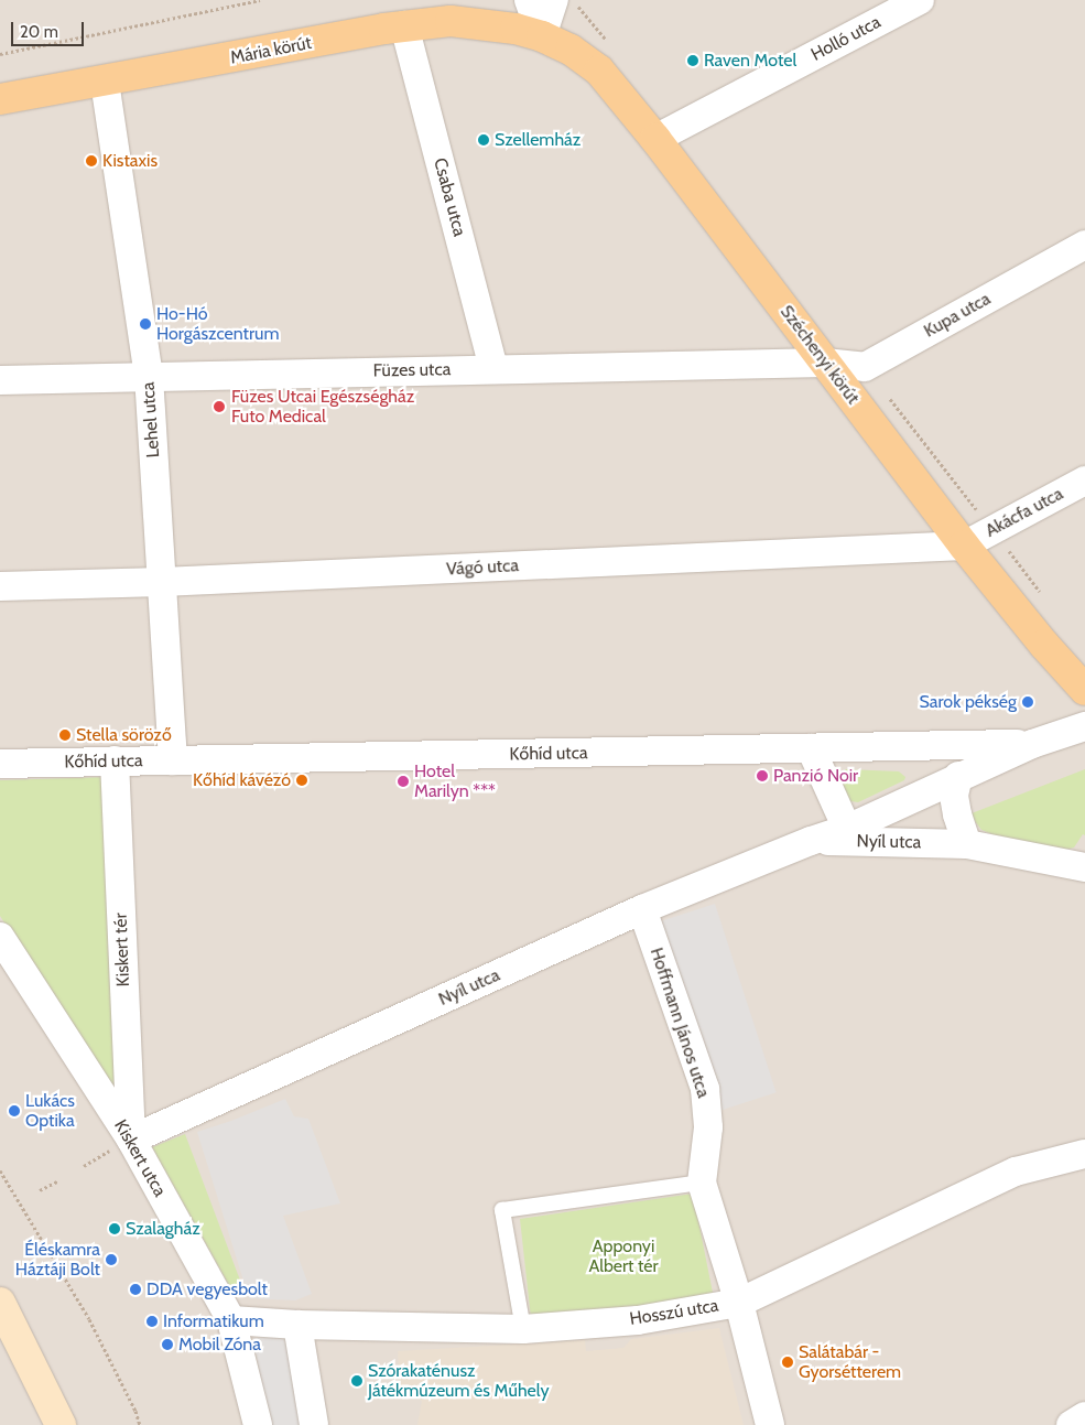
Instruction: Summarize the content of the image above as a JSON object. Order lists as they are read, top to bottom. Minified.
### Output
{"streets":{"main road":["Mária körút","Széchenyi körút"],"street":["Holló utca","Csaba utca","Kupa utca","Füzes utca","Lehel utca","Akácfa utca","Vágó utca","Kőhíd utca","Nyíl utca","Kiskert tér","Hoffmann János utca","Kiskert utca","Hosszú utca"]},"crossings":[["Holló utca","Széchenyi körút"],["Mária körút","Csaba utca"],["Mária körút","Széchenyi körút"],["Mária körút","Lehel utca"],["Csaba utca","Füzes utca"],["Kupa utca","Széchenyi körút"],["Kupa utca","Füzes utca"],["Széchenyi körút","Füzes utca"],["Széchenyi körút","Akácfa utca"],["Széchenyi körút","Vágó utca"],["Füzes utca","Lehel utca"],["Lehel utca","Vágó utca"],["Lehel utca","Kőhíd utca"],["Akácfa utca","Vágó utca"],["Kőhíd utca","Nyíl utca"],["Kőhíd utca","Kiskert tér"],["Nyíl utca","Kiskert tér"],["Nyíl utca","Hoffmann János utca"],["Nyíl utca","Kiskert utca"],["Kiskert tér","Kiskert utca"],["Hoffmann János utca","Hosszú utca"],["Kiskert utca","Hosszú utca"]],"parks":["Apponyi Albert tér"],"places":["Raven Motel","Szellemház","Kistaxis","Ho-Hó Horgászcentrum","Füzes Utcai Egészségház Futo Medical","Sarok pékség","Stella söröző","Panzió Noir","Kőhíd kávézó","Hotel Marilyn ***","Lukács Optika","Szalagház","Éléskamra Háztáji Bolt","DDA vegyesbolt","Informatikum","Mobil Zóna","Salátabár - Gyorsétterem","Szórakaténusz Játékmúzeum és Műhely"],"scale_bar":"20 m"}
